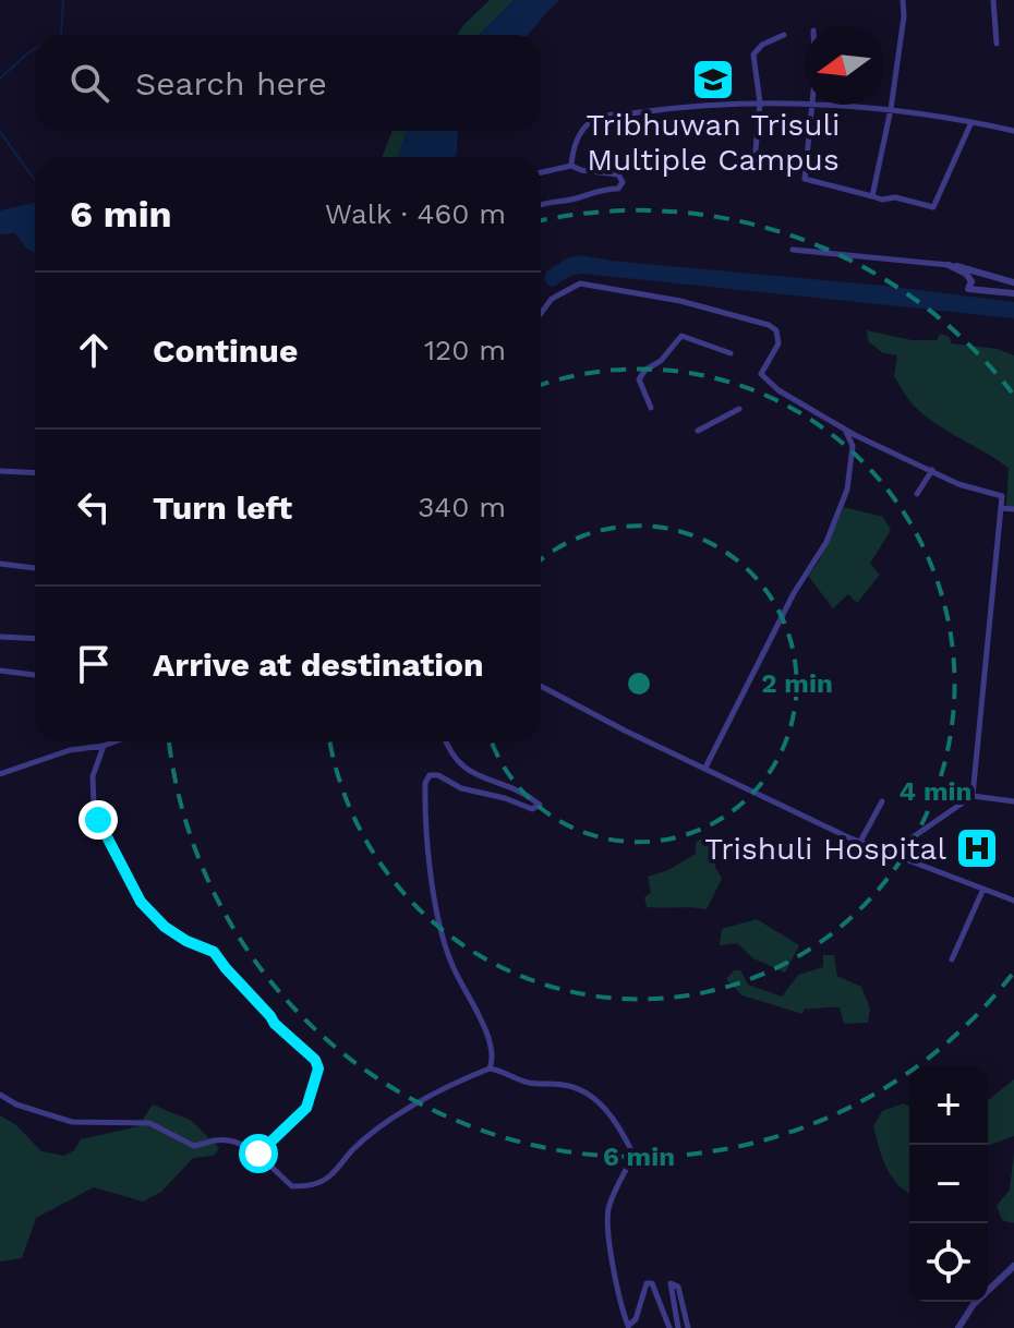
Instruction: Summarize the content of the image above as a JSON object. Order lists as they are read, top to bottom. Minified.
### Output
{"places":{"school or university":["Tribhuwan Trisuli Multiple Campus"],"hospital":["Trishuli Hospital"]},"north":"left","page":{"search":"Search here","heading":["6 min","Walk · 460 m"],"list":[["Continue","120 m"],["Turn left","340 m"],"Arrive at destination"],"map_buttons":["+","−"]},"rings":["2 min","4 min","6 min"]}
